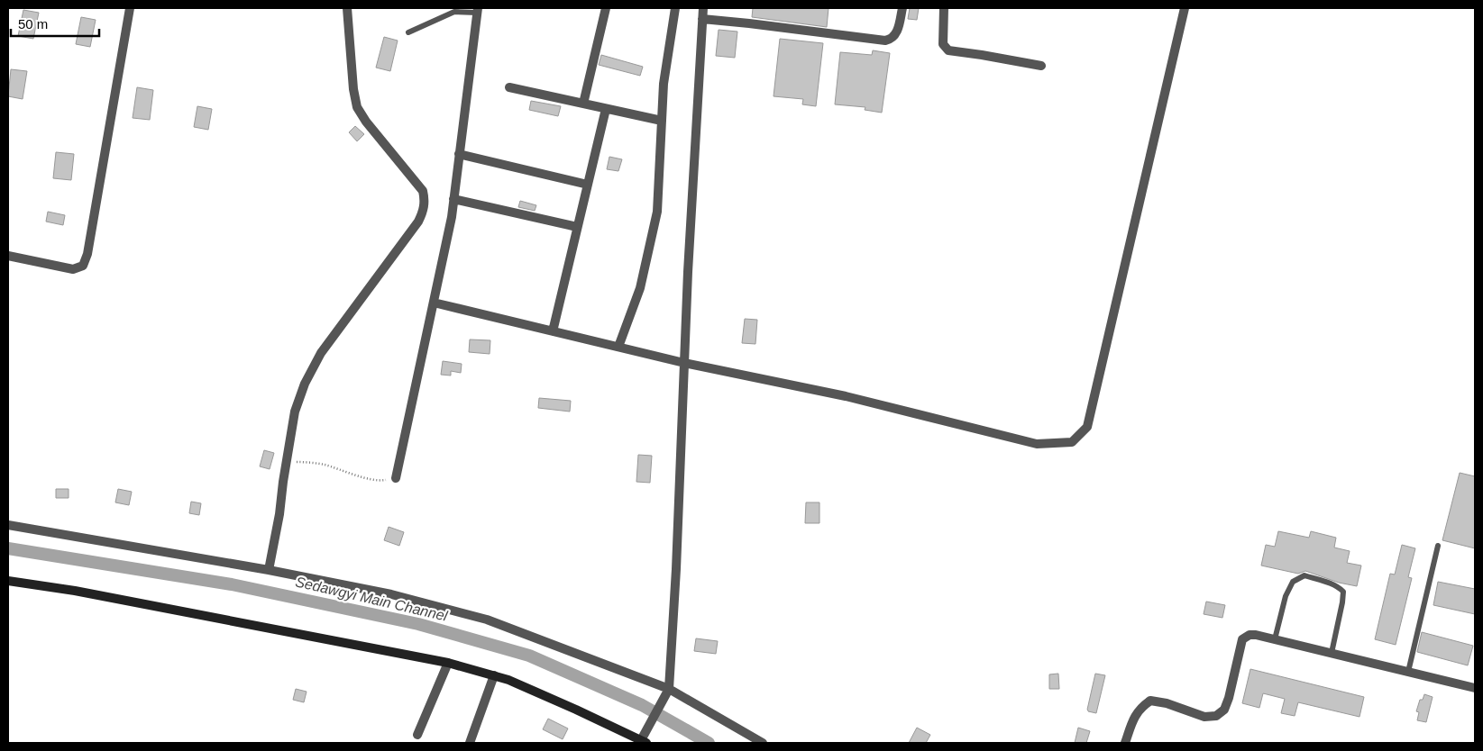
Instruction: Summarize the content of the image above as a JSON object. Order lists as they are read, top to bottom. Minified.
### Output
{"water":["Sedawgyi Main Channel"],"scale_bar":"50 m"}
